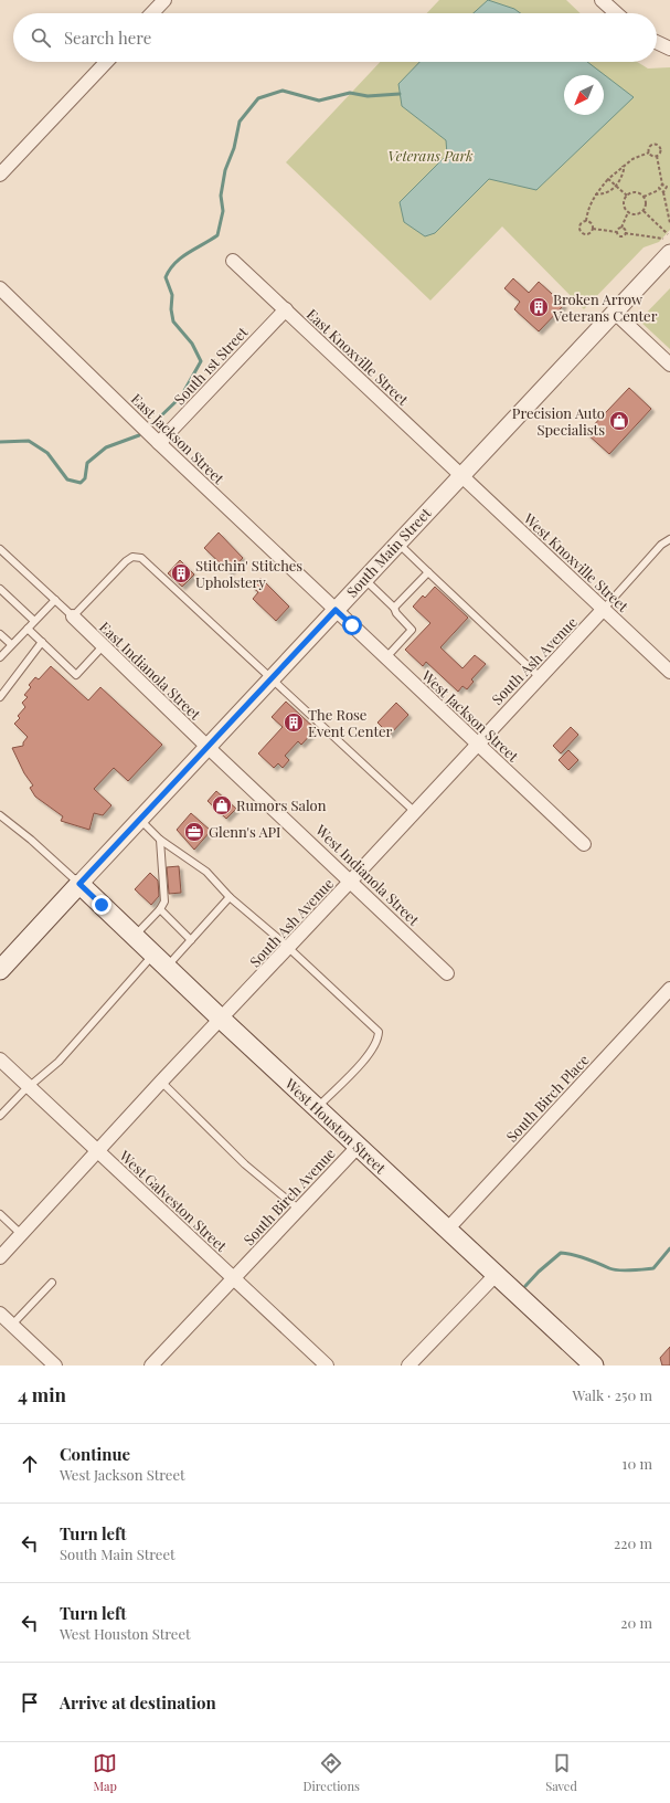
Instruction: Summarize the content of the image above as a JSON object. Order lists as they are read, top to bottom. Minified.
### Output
{"streets":{"main road":["South Main Street","West Houston Street"],"street":["East Knoxville Street","South 1st Street","East Jackson Street","West Knoxville Street","South Ash Avenue","East Indianola Street","West Jackson Street","West Indianola Street","South Birch Place","South Birch Avenue","West Galveston Street"]},"crossings":[["East Knoxville Street","South 1st Street"],["East Knoxville Street","South Main Street"],["East Knoxville Street","West Knoxville Street"],["South 1st Street","East Jackson Street"],["East Jackson Street","South Main Street"],["East Jackson Street","West Jackson Street"],["South Main Street","West Knoxville Street"],["South Main Street","East Indianola Street"],["South Main Street","West Jackson Street"],["South Main Street","West Indianola Street"],["South Main Street","West Houston Street"],["West Knoxville Street","South Ash Avenue"],["South Ash Avenue","West Jackson Street"],["South Ash Avenue","West Indianola Street"],["South Ash Avenue","West Houston Street"],["South Ash Avenue","West Galveston Street"],["East Indianola Street","West Indianola Street"],["South Birch Place","West Houston Street"],["West Houston Street","South Birch Avenue"],["South Birch Avenue","West Galveston Street"]],"parks":["Veterans Park"],"places":{"building":["Broken Arrow Veterans Center","Stitchin' Stitches Upholstery","The Rose Event Center"],"shop":["Precision Auto Specialists","Rumors Salon"],"office":["Glenn's API"]},"north":"bottom left","page":{"search":"Search here","heading":["4 min","Walk · 250 m"],"list":[["Continue","West Jackson Street","10 m"],["Turn left","South Main Street","220 m"],["Turn left","West Houston Street","20 m"],"Arrive at destination"],"nav":["Map","Directions","Saved"]}}
